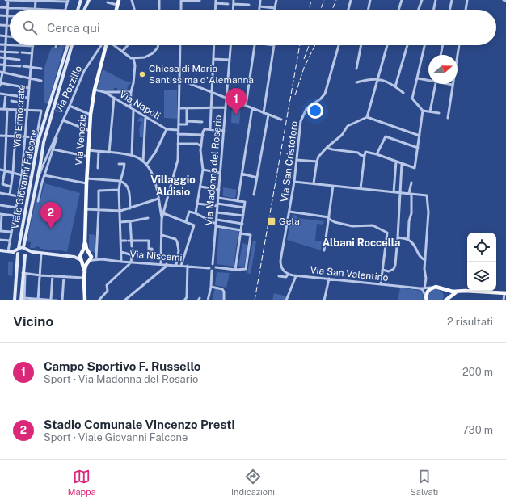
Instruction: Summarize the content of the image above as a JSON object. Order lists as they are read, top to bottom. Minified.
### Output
{"streets":{"main road":["Via Venezia"],"street":["Via Pozzillo","Via Napoli","Via Ermocrate","Via San Cristoforo","Via Madonna del Rosario","Viale Giovanni Falcone","Via Niscemi","Via San Valentino"]},"crossings":[["Via Pozzillo","Viale Giovanni Falcone"],["Via Napoli","Via Venezia"],["Via San Cristoforo","Via San Valentino"],["Via Madonna del Rosario","Via Niscemi"]],"districts":["Villaggio Aldisio","Albani Roccella"],"places":{"other":["Chiesa di Maria Santissima d'Alemanna"],"transit":["Gela"]},"north":"right","page":{"search":"Cerca qui","pins":["1","2"],"heading":["Vicino","2 risultati"],"list":[{"mark":"1","name":"Campo Sportivo F. Russello","note":"Sport · Via Madonna del Rosario","value":"200 m"},{"mark":"2","name":"Stadio Comunale Vincenzo Presti","note":"Sport · Viale Giovanni Falcone","value":"730 m"}],"nav":["Mappa","Indicazioni","Salvati"]}}
